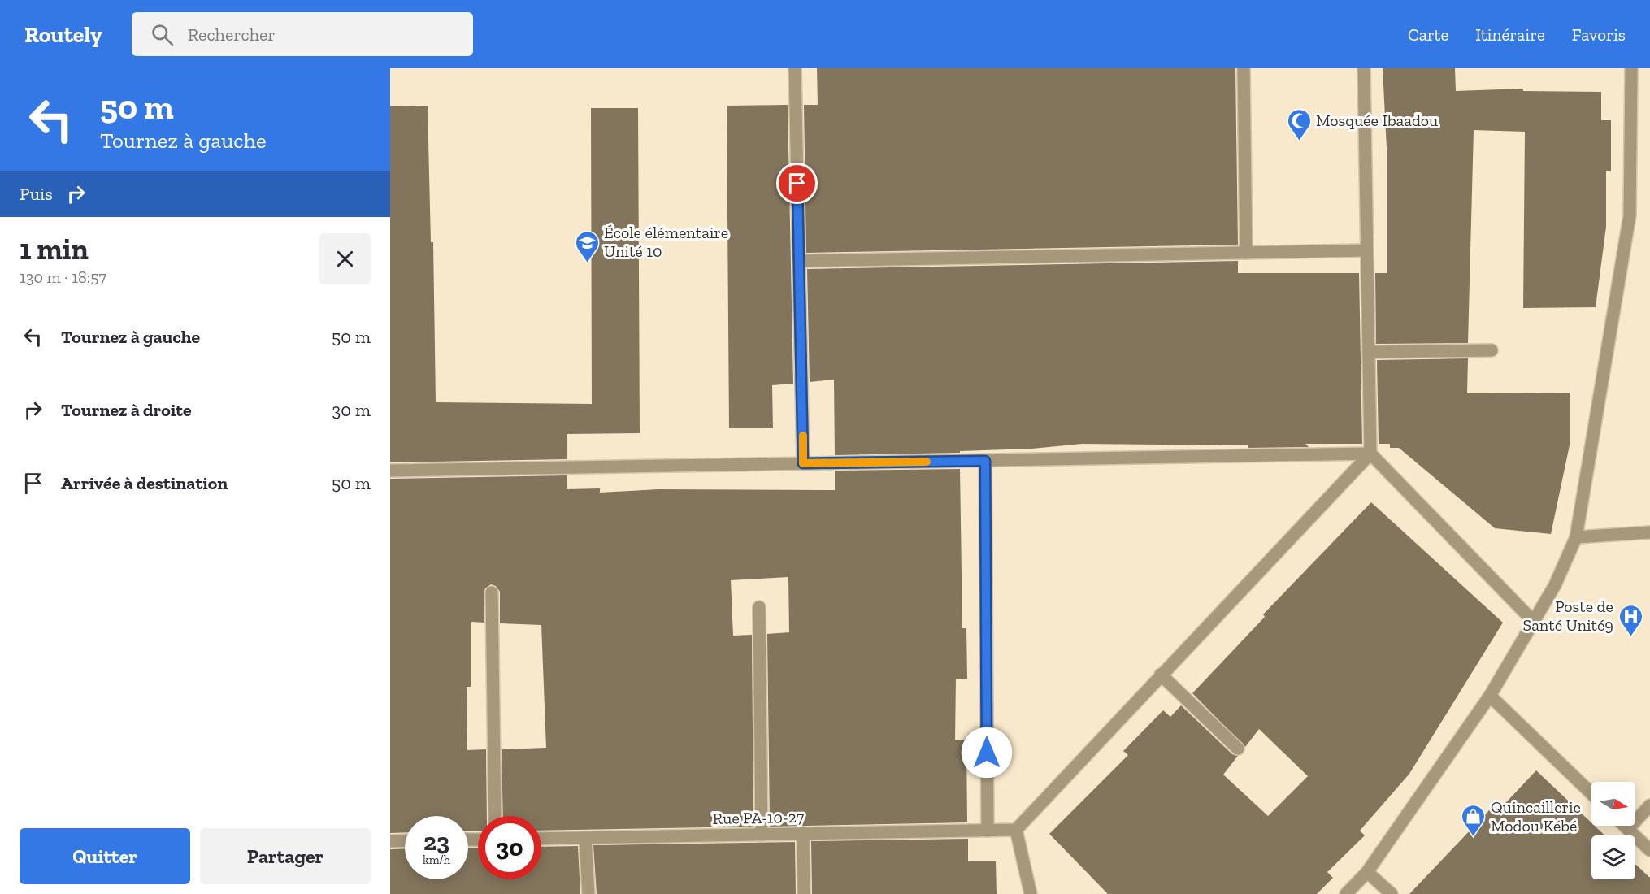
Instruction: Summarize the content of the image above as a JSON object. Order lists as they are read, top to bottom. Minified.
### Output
{"streets":{"street":["Rue PA-10-27"]},"places":{"mosque":["Mosquée Ibaadou"],"school or university":["École élémentaire Unité 10"],"hospital":["Poste de Santé Unité9"],"shop":["Quincaillerie Modou Kébé"]},"north":"right","page":{"header":"Routely","search":"Rechercher","nav":["Carte","Itinéraire","Favoris"],"turn":["50 m","Tournez à gauche"],"then":"Puis","heading":["1 min","130 m · 18:57"],"list":[{"name":"Tournez à gauche","value":"50 m"},{"name":"Tournez à droite","value":"30 m"},{"name":"Arrivée à destination","value":"50 m"}],"speed":"23 km/h","limit":"30","buttons":["Quitter","Partager"]}}
